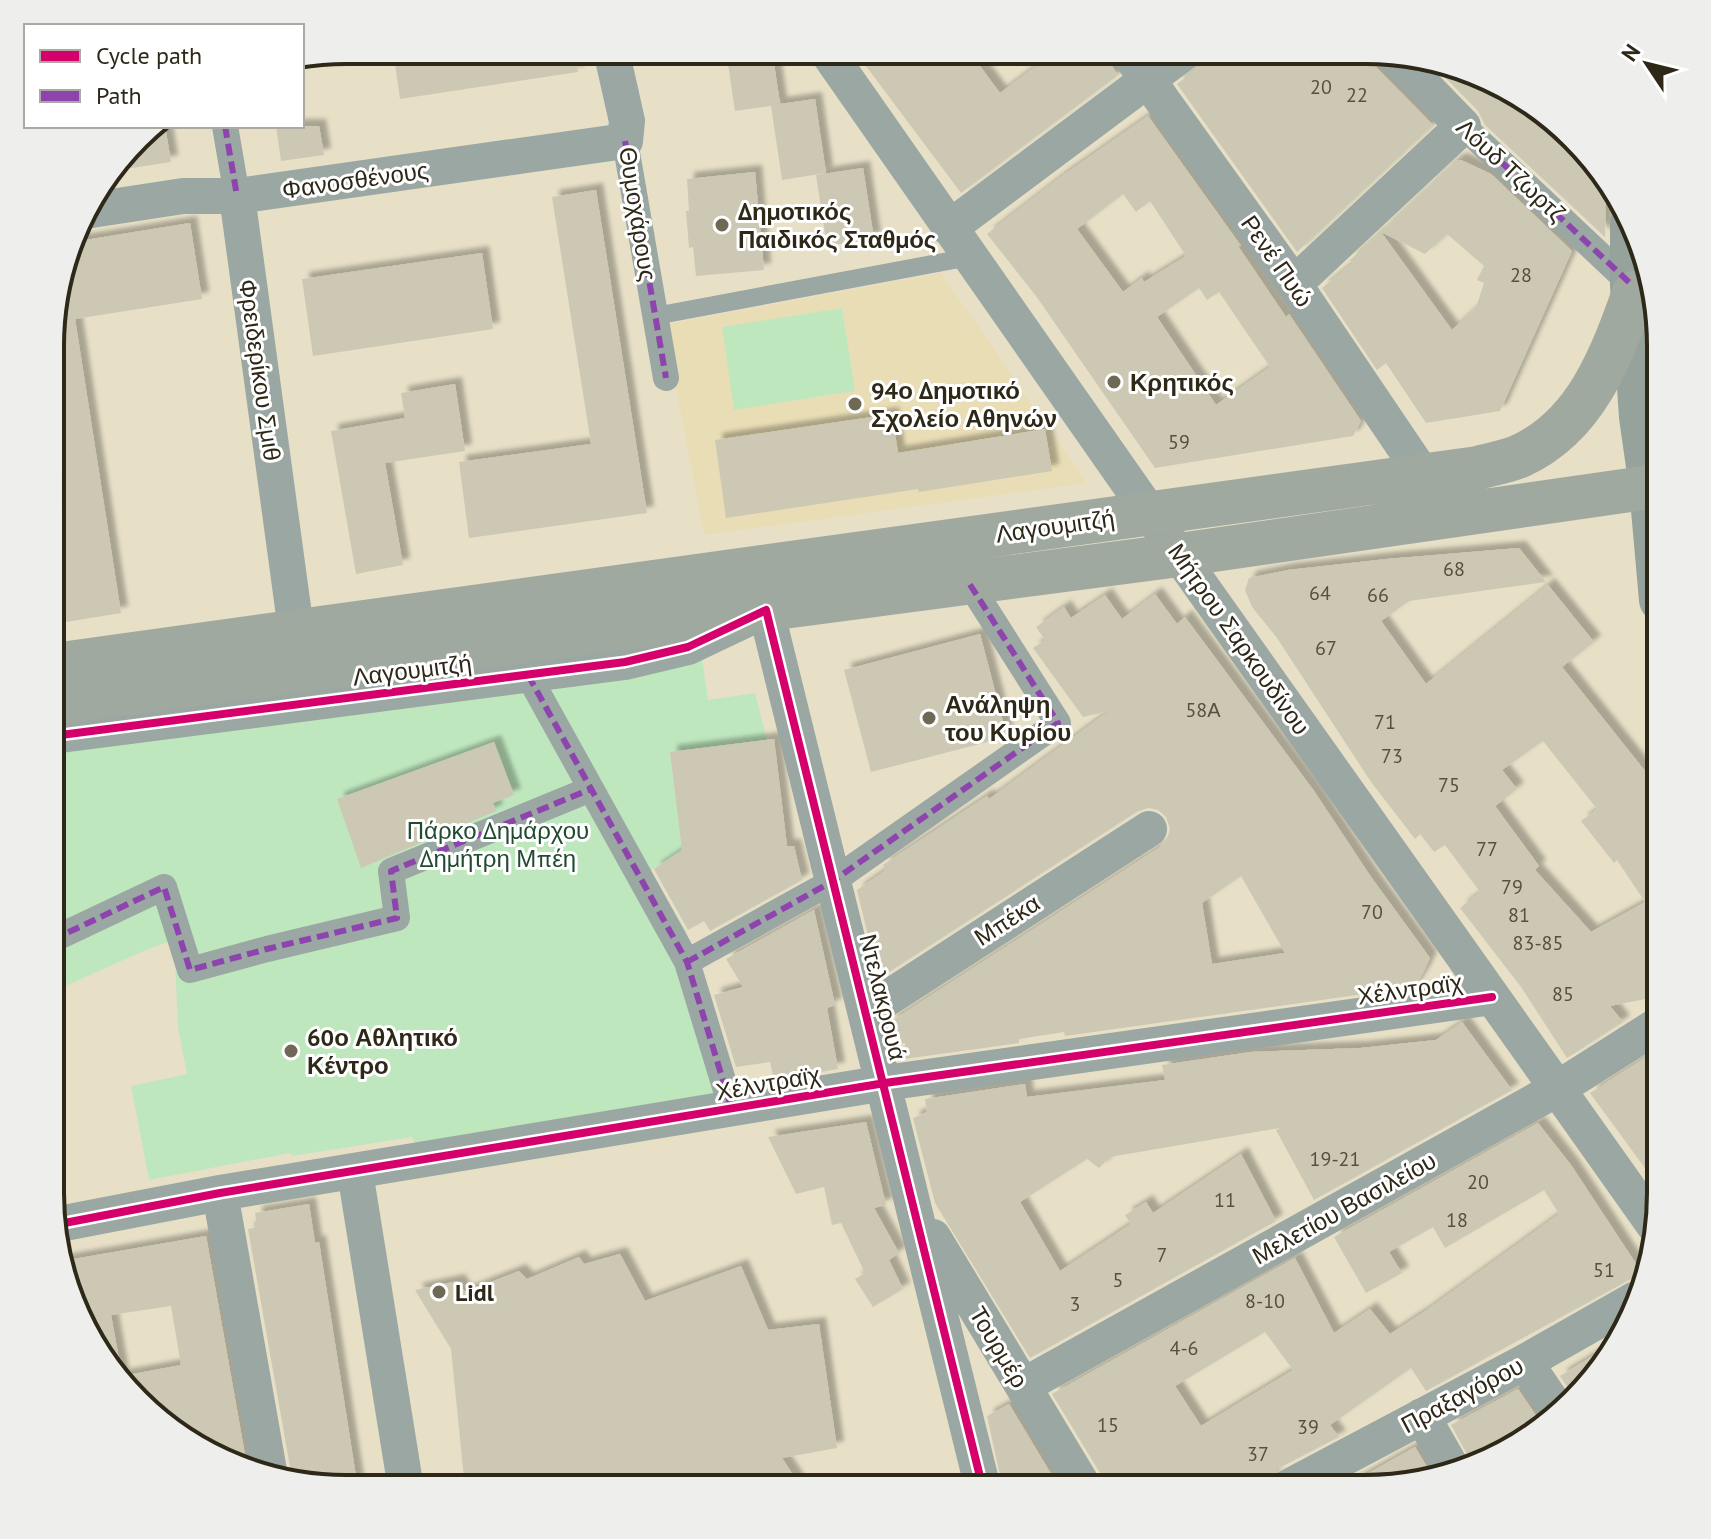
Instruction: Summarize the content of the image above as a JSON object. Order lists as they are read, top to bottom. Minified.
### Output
{"streets":{"main road":["Λαγουμιτζή"],"street":["Λόυδ Τζωρτζ","Φανοσθένους","Θυμοχάρους","Ρενέ Πυώ","Φρειδερίκου Σμιθ","Μήτρου Σαρκουδίνου","Μπέκα","Χέλντραϊχ","Ντελακρουά","Μελετίου Βασιλείου","Τουρμέρ","Πραξαγόρου"]},"crossings":[["Λόυδ Τζωρτζ","Λαγουμιτζή"],["Φανοσθένους","Θυμοχάρους"],["Φανοσθένους","Φρειδερίκου Σμιθ"],["Ρενέ Πυώ","Λαγουμιτζή"],["Λαγουμιτζή","Μήτρου Σαρκουδίνου"],["Λαγουμιτζή","Ντελακρουά"],["Μήτρου Σαρκουδίνου","Χέλντραϊχ"],["Μήτρου Σαρκουδίνου","Μελετίου Βασιλείου"],["Μπέκα","Ντελακρουά"],["Χέλντραϊχ","Ντελακρουά"],["Ντελακρουά","Τουρμέρ"],["Μελετίου Βασιλείου","Τουρμέρ"]],"parks":["Πάρκο Δημάρχου Δημήτρη Μπέη"],"places":["Δημοτικός Παιδικός Σταθμός","Κρητικός","94ο Δημοτικό Σχολείο Αθηνών","Ανάληψη του Κυρίου","60ο Αθλητικό Κέντρο","Lidl"],"house_numbers":["20","22","28","59","68","64","66","67","58Α","71","73","75","77","79","70","81","83-85","85","19-21","20","11","18","7","51","5","8-10","3","4-6","15","39","37"],"legend":["Cycle path","Path"],"north":"top left"}
